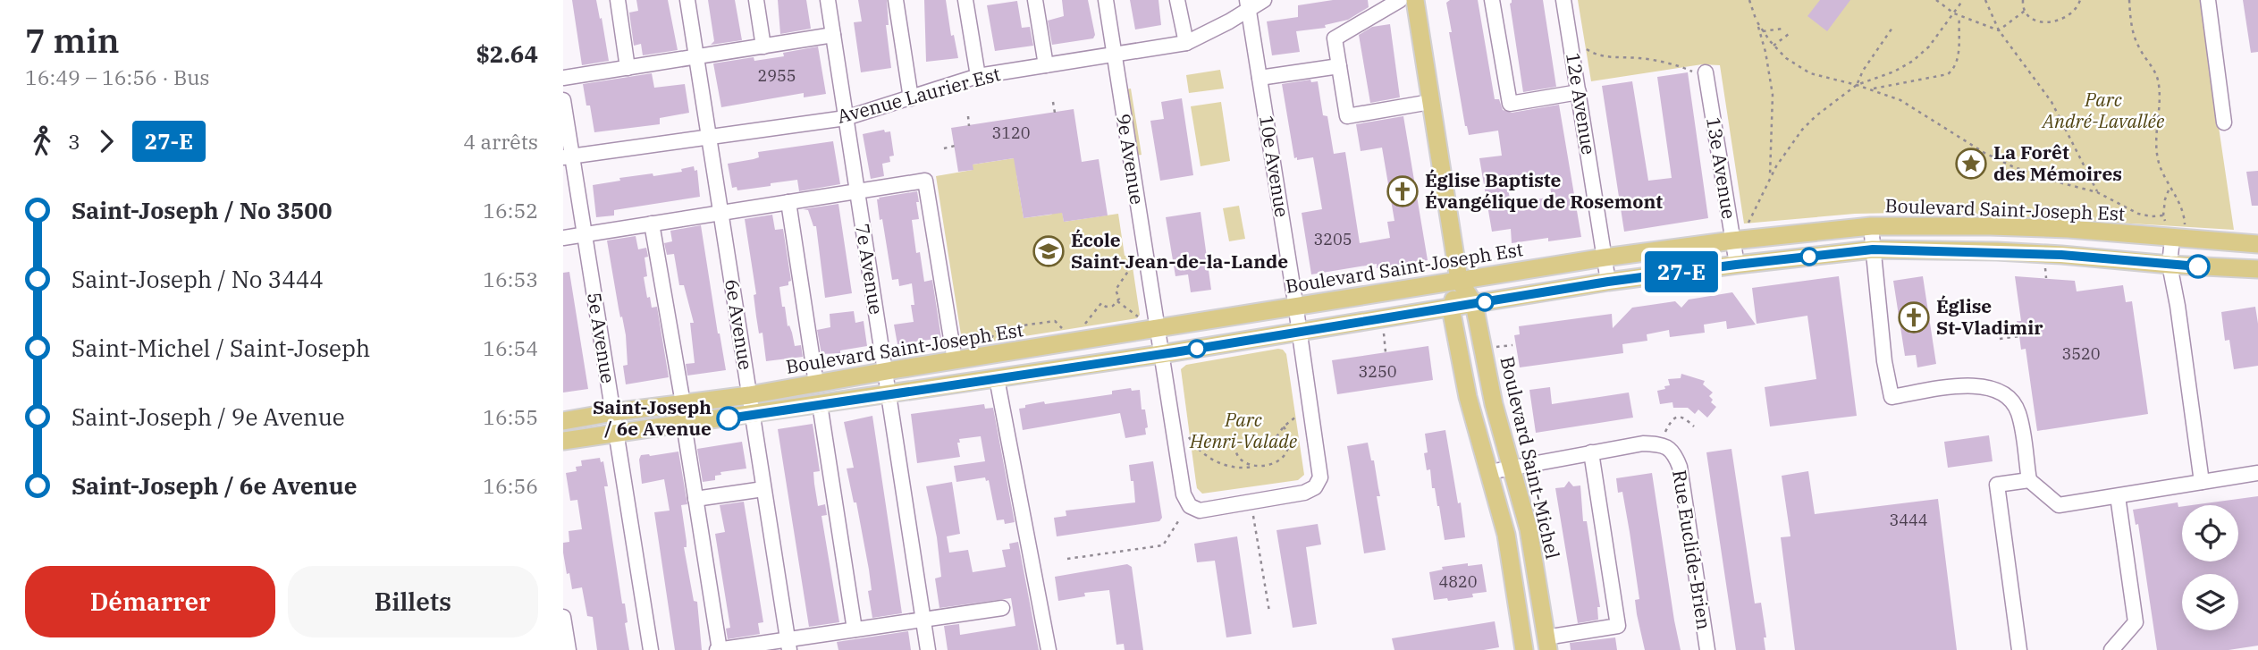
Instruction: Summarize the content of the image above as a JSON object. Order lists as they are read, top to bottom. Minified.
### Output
{"streets":{"main road":["Boulevard Saint-Joseph Est","Boulevard Saint-Michel"],"street":["Avenue Laurier Est","12e Avenue","9e Avenue","10e Avenue","13e Avenue","7e Avenue","6e Avenue","5e Avenue","Rue Euclide-Brien"]},"crossings":[["Avenue Laurier Est","9e Avenue"],["Avenue Laurier Est","10e Avenue"],["Avenue Laurier Est","7e Avenue"],["Avenue Laurier Est","6e Avenue"],["Avenue Laurier Est","5e Avenue"],["12e Avenue","Boulevard Saint-Joseph Est"],["9e Avenue","10e Avenue"],["9e Avenue","Boulevard Saint-Joseph Est"],["10e Avenue","Boulevard Saint-Joseph Est"],["13e Avenue","Boulevard Saint-Joseph Est"],["Boulevard Saint-Joseph Est","7e Avenue"],["Boulevard Saint-Joseph Est","6e Avenue"],["Boulevard Saint-Joseph Est","5e Avenue"],["Boulevard Saint-Joseph Est","Boulevard Saint-Michel"],["Boulevard Saint-Michel","Rue Euclide-Brien"]],"parks":["Parc André-Lavallée","Parc Henri-Valade"],"places":{"place":["La Forêt des Mémoires"],"church":["Église Baptiste Évangélique de Rosemont","Église St-Vladimir"],"school or university":["École Saint-Jean-de-la-Lande"],"other":["Saint-Joseph / 6e Avenue"]},"lines":["bus line 27-E"],"house_numbers":["2955","3120","3205","3520","3250","3444","4820"],"page":{"heading":["7 min","16:49 – 16:56 · Bus","$2.64"],"on_map":"27-E","legs":["3","27-E","4 arrêts"],"list":[{"name":"Saint-Joseph / No 3500","value":"16:52"},{"name":"Saint-Joseph / No 3444","value":"16:53"},{"name":"Saint-Michel / Saint-Joseph","value":"16:54"},{"name":"Saint-Joseph / 9e Avenue","value":"16:55"},{"name":"Saint-Joseph / 6e Avenue","value":"16:56"}],"buttons":["Démarrer","Billets"]}}
